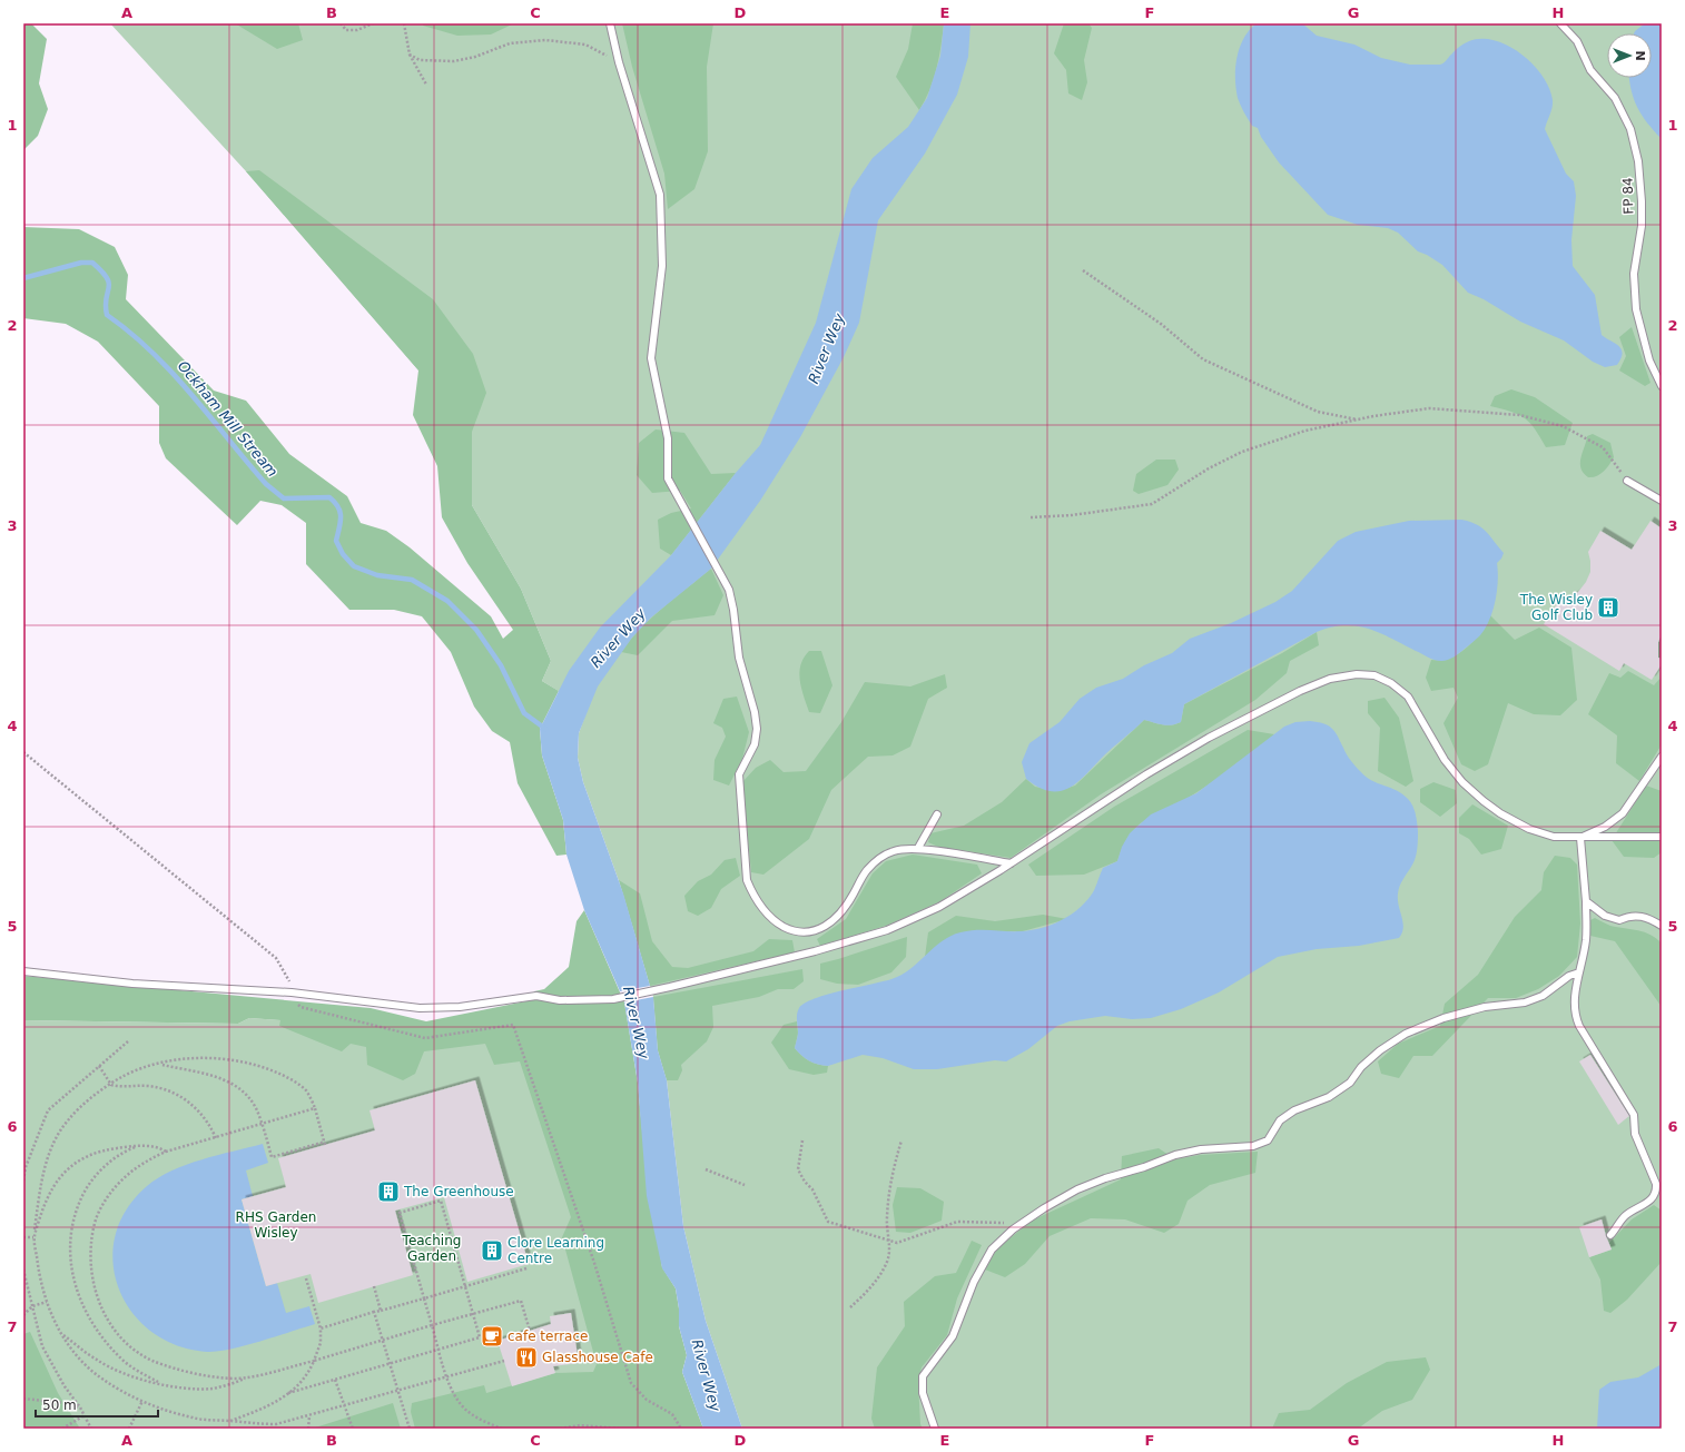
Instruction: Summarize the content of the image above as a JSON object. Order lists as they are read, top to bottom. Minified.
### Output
{"streets":{"lane":["FP 84"]},"water":["River Wey","Ockham Mill Stream"],"parks":["RHS Garden Wisley","Teaching Garden"],"places":{"building":["The Wisley Golf Club","The Greenhouse","Clore Learning Centre"],"cafe":["cafe terrace"],"restaurant":["Glasshouse Cafe"]},"scale_bar":"50 m","north":"right","grid":{"columns":["A","B","C","D","E","F","G","H"],"rows":["1","2","3","4","5","6","7"]}}
